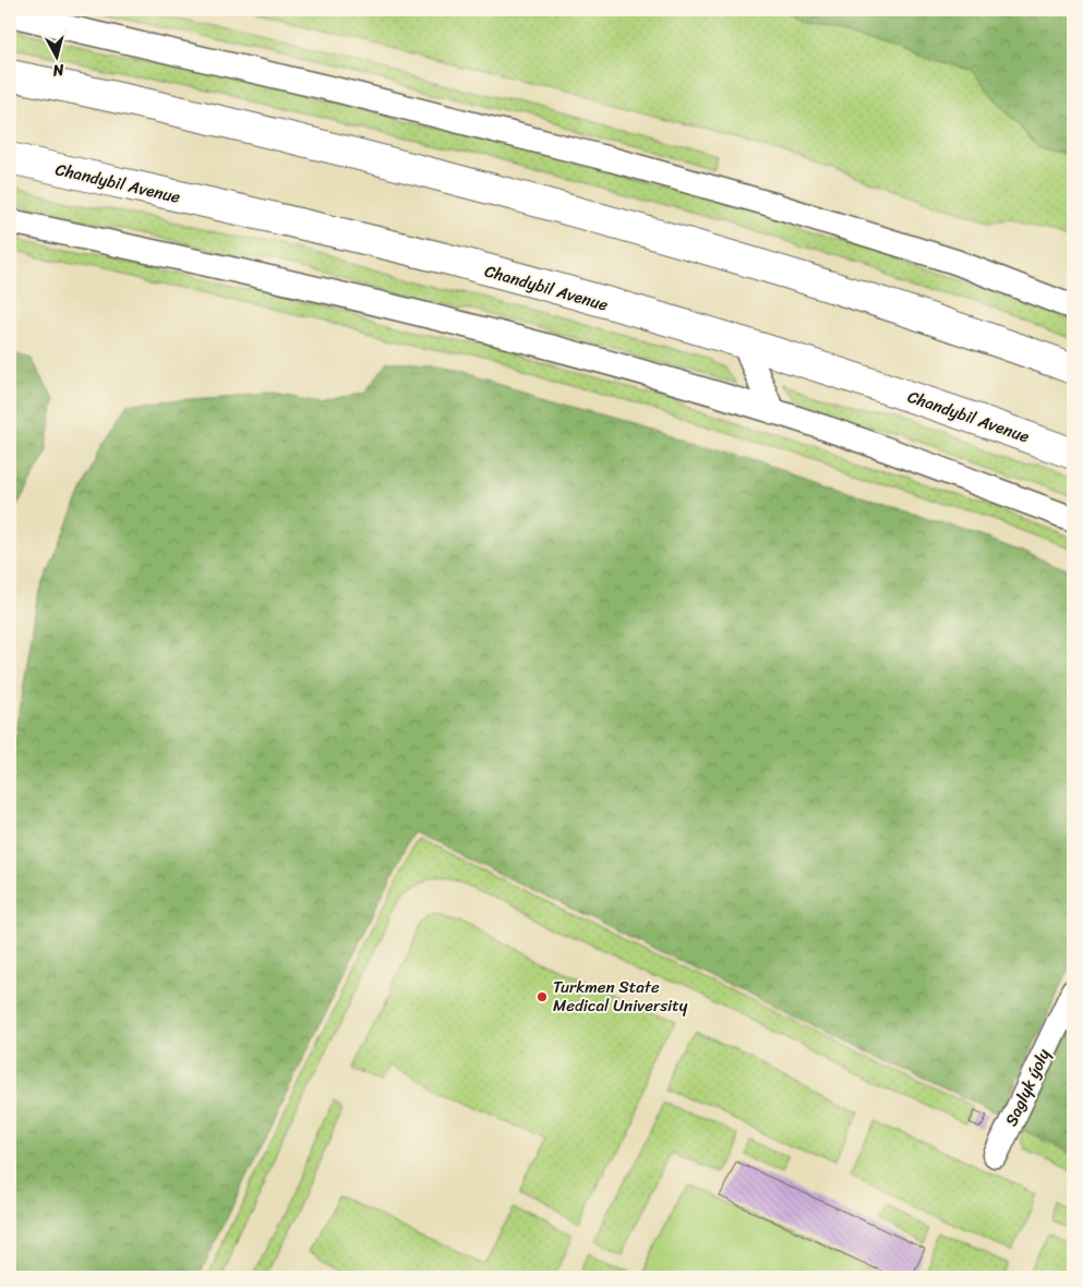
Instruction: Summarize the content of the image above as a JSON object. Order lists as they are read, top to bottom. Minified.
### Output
{"streets":{"main road":["Chandybil Avenue"],"street":["Saglyk ýoly"]},"places":["Turkmen State Medical University"],"north":"bottom"}
